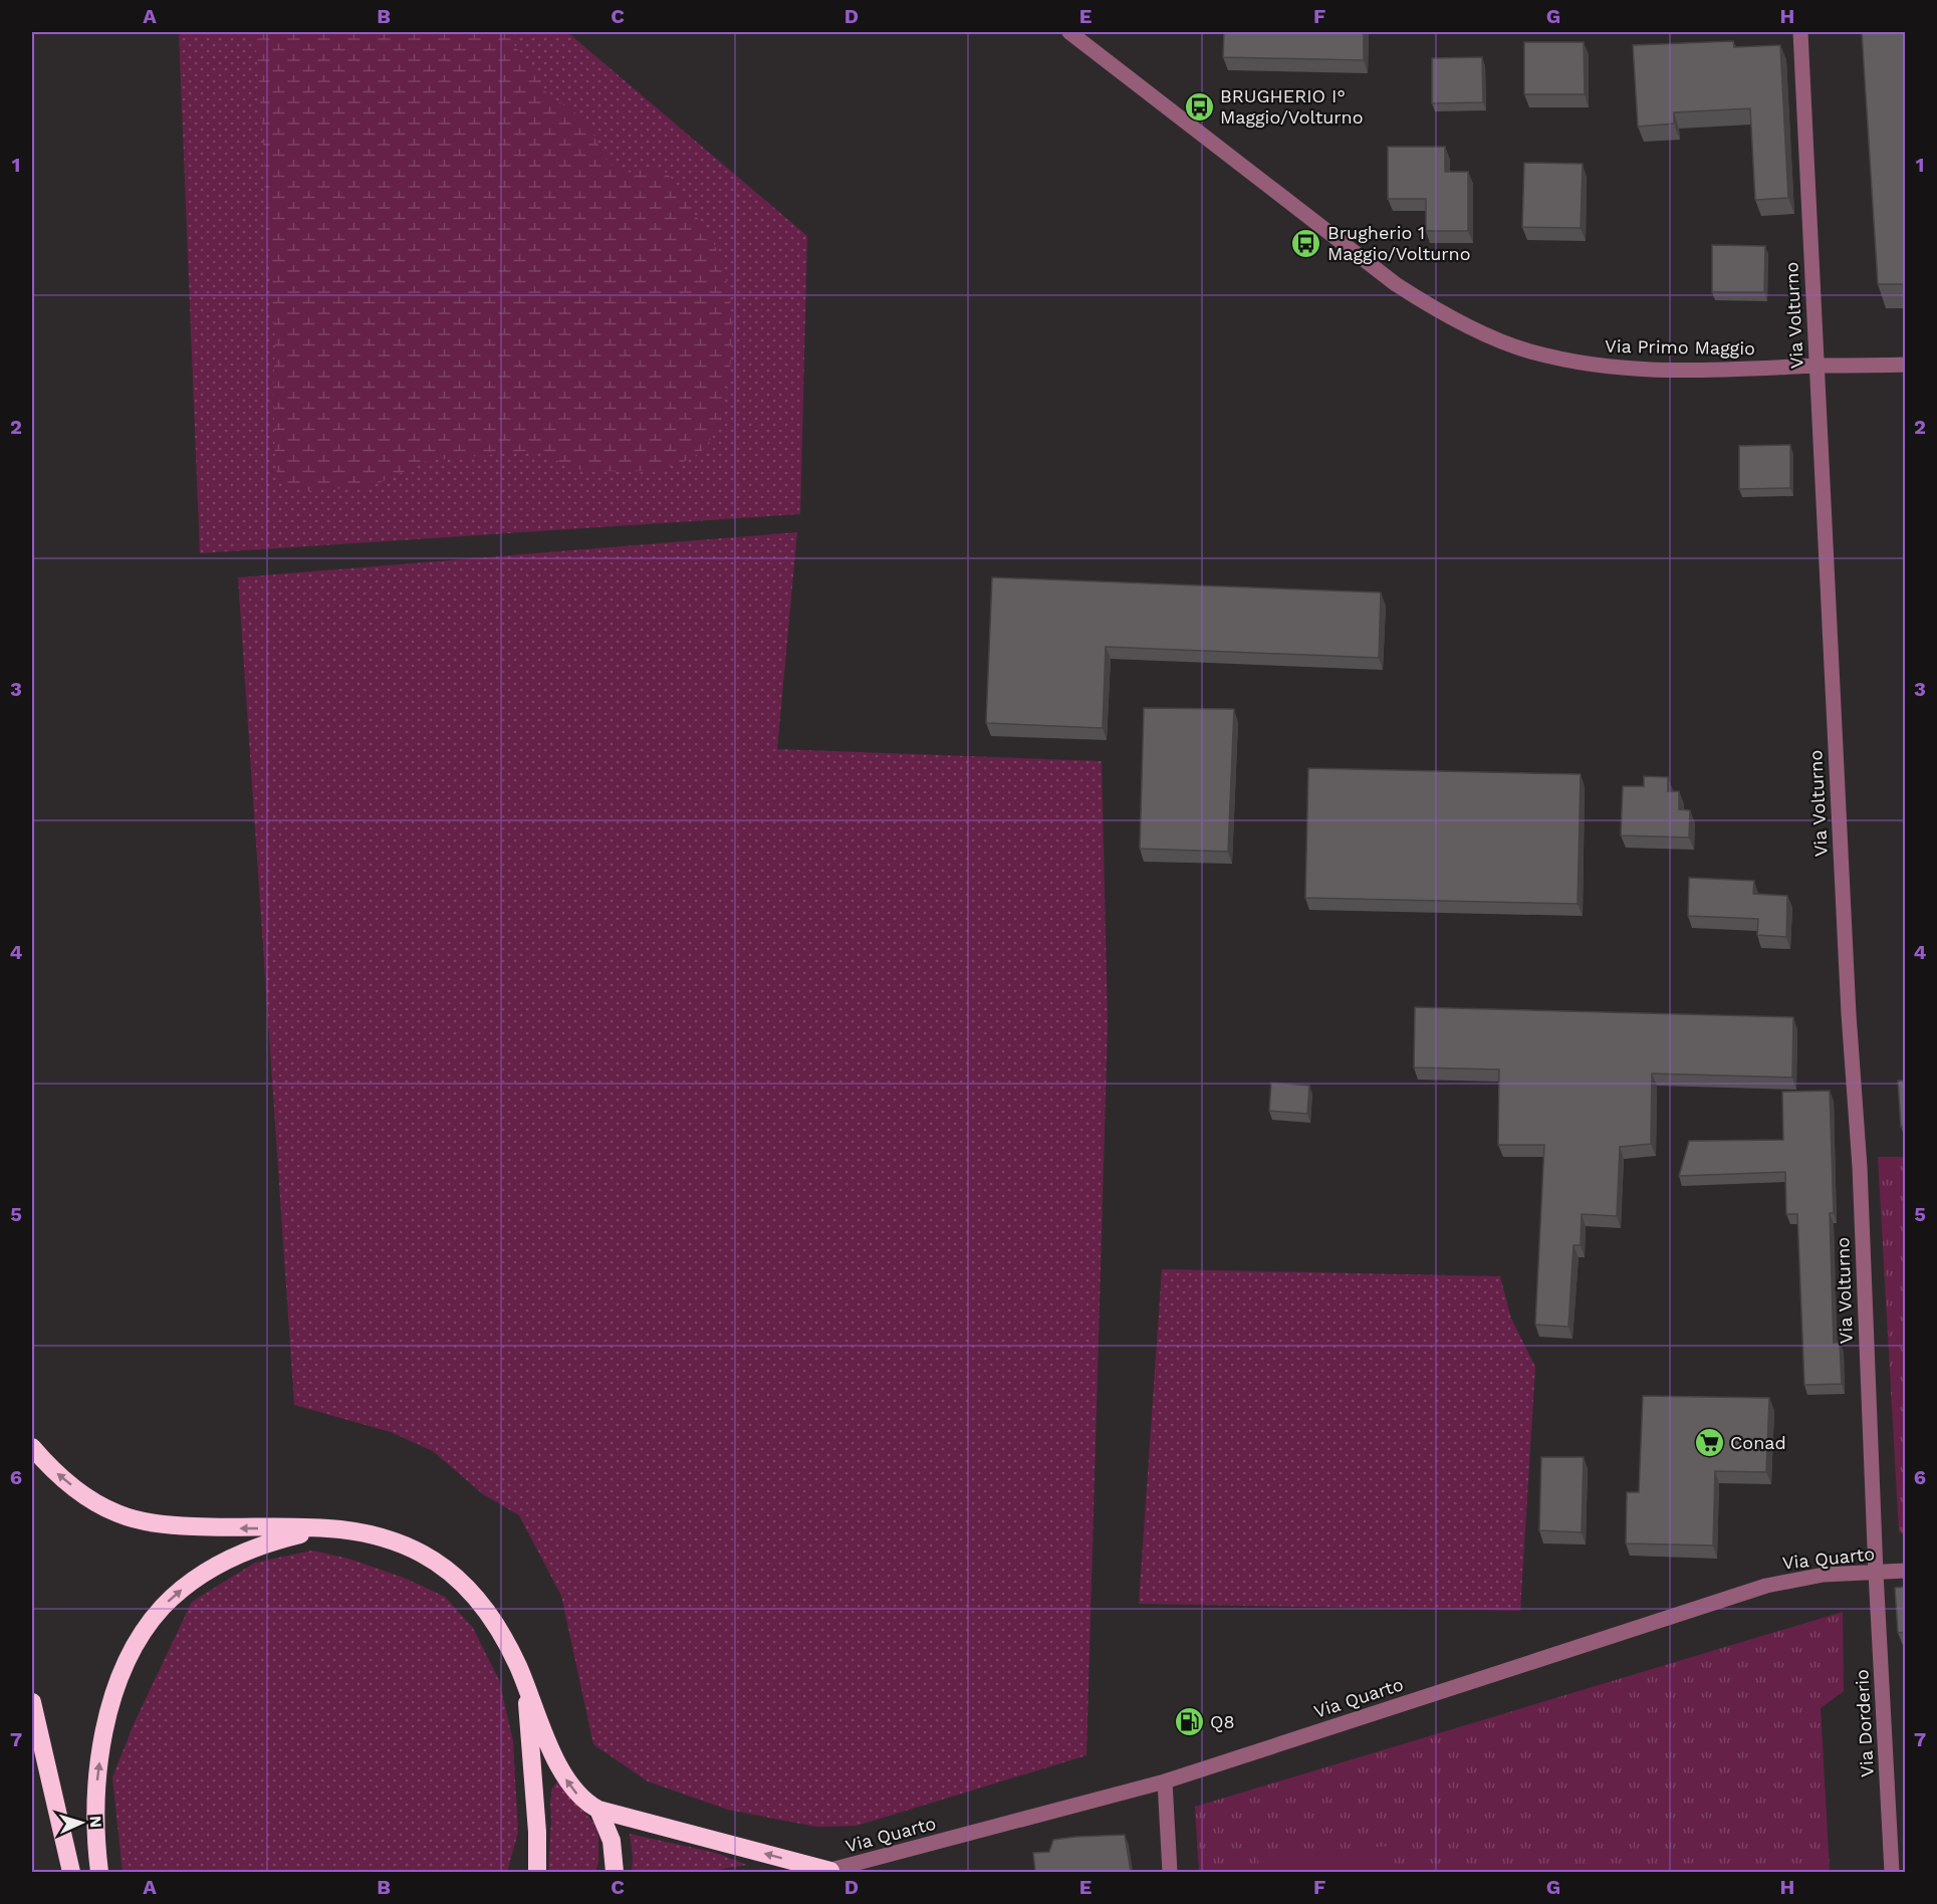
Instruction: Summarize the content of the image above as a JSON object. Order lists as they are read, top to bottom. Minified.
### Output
{"streets":{"street":["Via Volturno","Via Primo Maggio","Via Quarto","Via Dorderio"]},"crossings":[["Via Volturno","Via Primo Maggio"],["Via Volturno","Via Quarto"],["Via Volturno","Via Dorderio"],["Via Quarto","Via Dorderio"]],"places":{"bus stop":["BRUGHERIO I° Maggio/Volturno","Brugherio 1 Maggio/Volturno"],"supermarket":["Conad"],"fuel station":["Q8"]},"north":"right","grid":{"columns":["A","B","C","D","E","F","G","H"],"rows":["1","2","3","4","5","6","7"]}}
